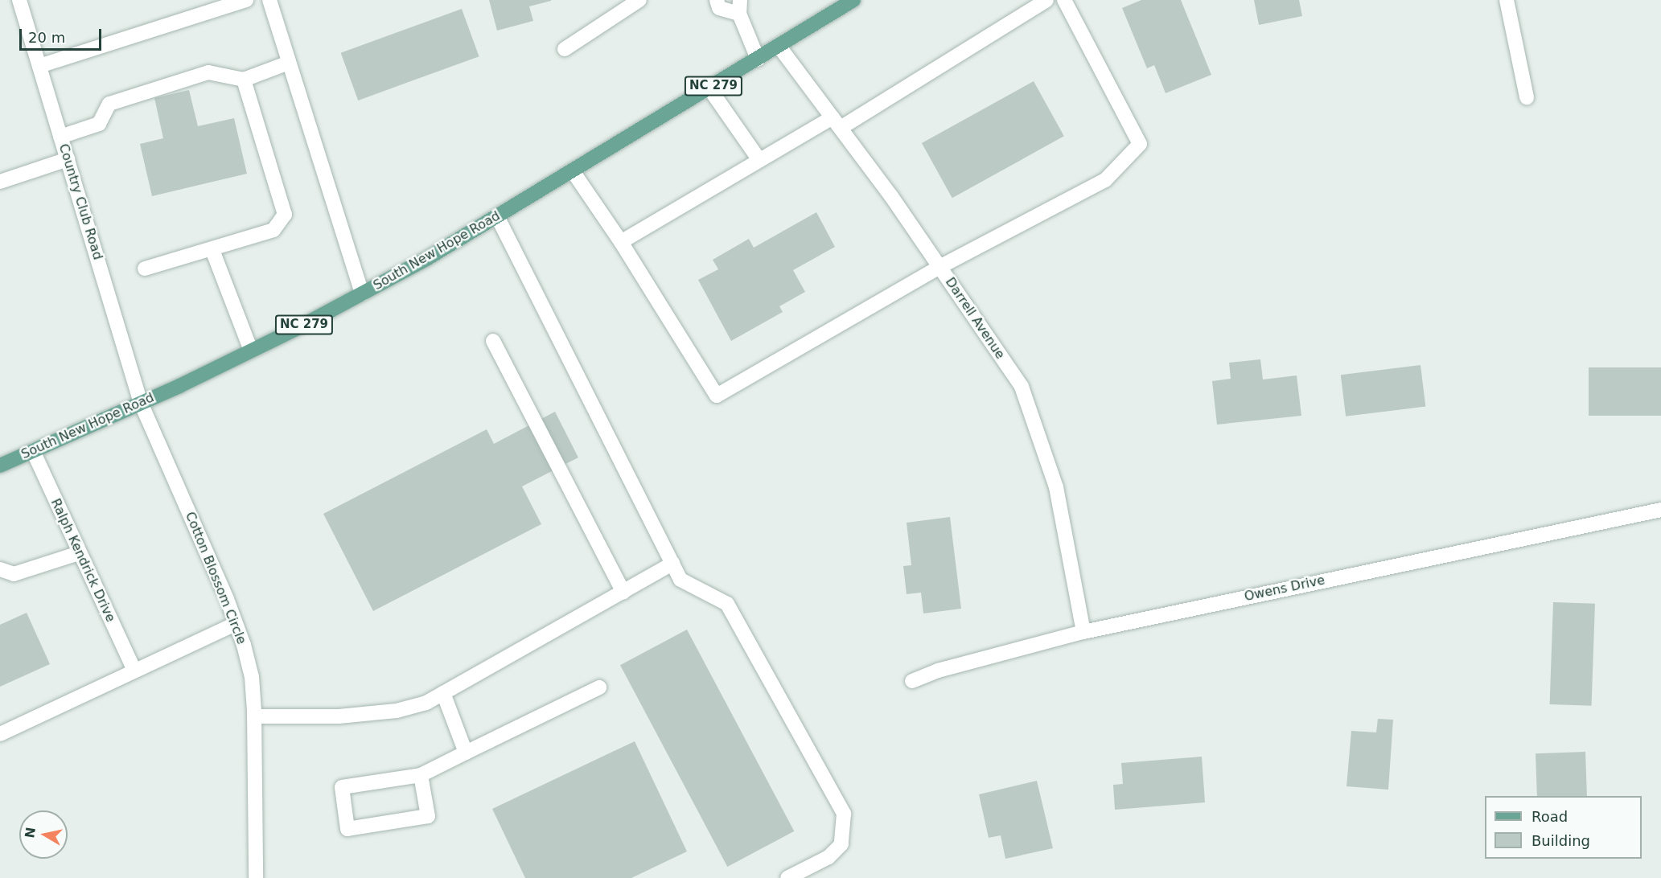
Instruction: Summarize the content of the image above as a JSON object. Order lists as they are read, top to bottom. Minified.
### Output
{"streets":{"main road":["NC 279","South New Hope Road"],"street":["Country Club Road","Darrell Avenue","Ralph Kendrick Drive","Cotton Blossom Circle","Owens Drive"]},"crossings":[["Country Club Road","South New Hope Road"],["Country Club Road","Cotton Blossom Circle"],["South New Hope Road","Darrell Avenue"],["South New Hope Road","Ralph Kendrick Drive"],["South New Hope Road","Cotton Blossom Circle"],["Darrell Avenue","Owens Drive"]],"legend":["Road","Building"],"scale_bar":"20 m","north":"left"}
